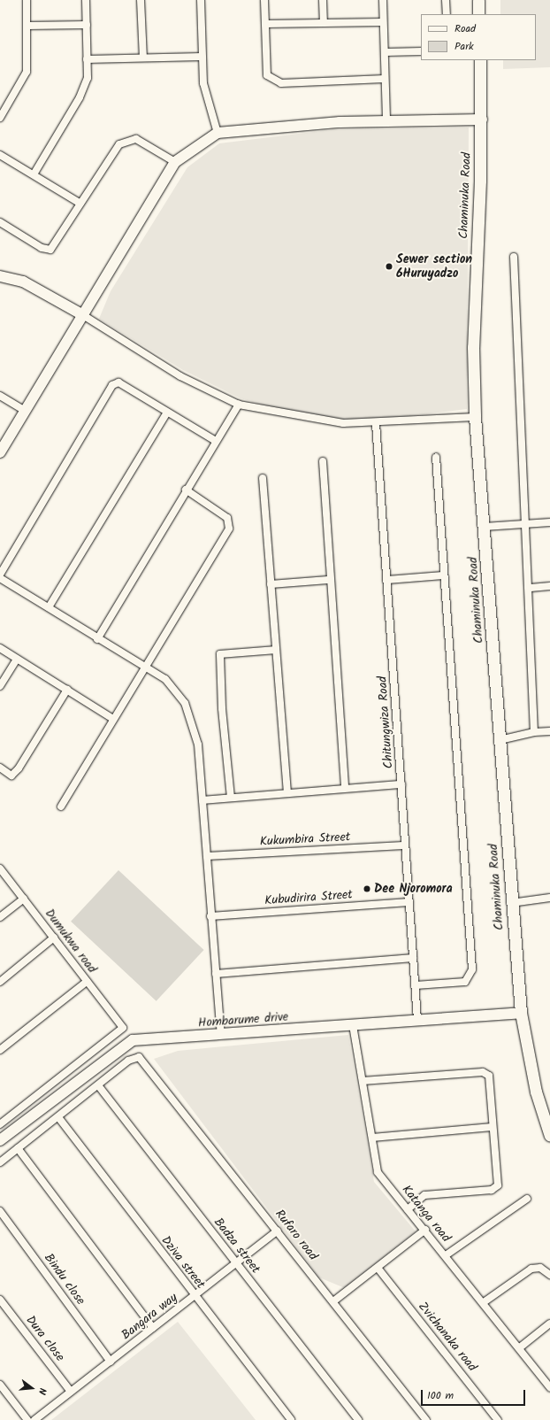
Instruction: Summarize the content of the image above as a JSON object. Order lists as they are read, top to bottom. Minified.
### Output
{"streets":{"main road":["Chaminuka Road"],"street":["Chitungwiza Road","Kukumbira Street","Kubudirira Street","Dumukwa road","Hombarume drive","Katanga road","Rufaro road","Badza street","Dziva street","Bindu close","Bangara way","Zvichanaka road","Dura close"]},"crossings":[["Chaminuka Road","Hombarume drive"],["Chitungwiza Road","Kukumbira Street"],["Chitungwiza Road","Kubudirira Street"],["Chitungwiza Road","Hombarume drive"],["Hombarume drive","Katanga road"],["Rufaro road","Badza street"],["Rufaro road","Bangara way"],["Badza street","Bangara way"],["Dziva street","Bangara way"],["Bindu close","Bangara way"],["Bangara way","Dura close"]],"places":["Sewer section 6Huruyadzo","Dee Njoromora"],"legend":["Road","Park"],"scale_bar":"100 m","north":"right"}
